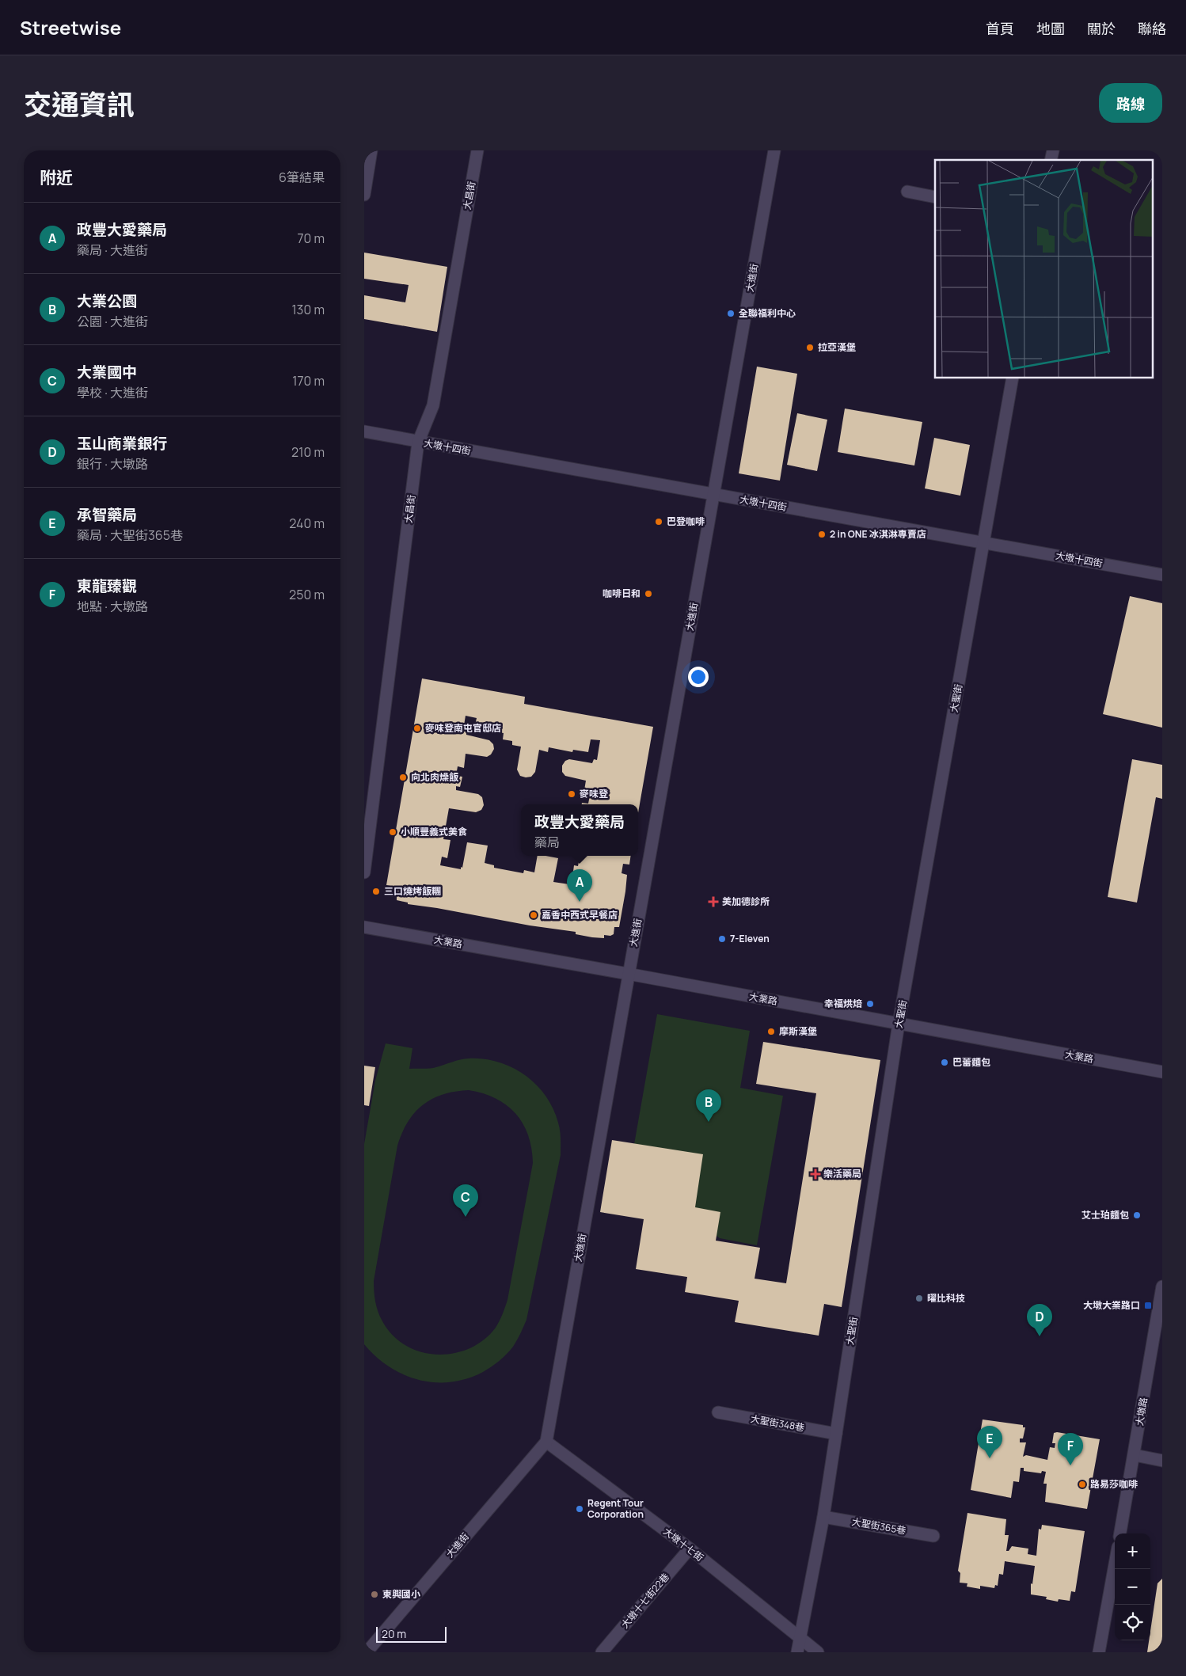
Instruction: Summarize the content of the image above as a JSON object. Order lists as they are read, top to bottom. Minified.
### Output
{"streets":{"street":["大昌街","大進街","大墩十四街","大聖街","大業路","大墩路","大聖街348巷","大聖街365巷","大墩十七街","大墩十七街22巷"]},"crossings":[["大昌街","大墩十四街"],["大進街","大墩十四街"],["大進街","大業路"],["大進街","大墩十七街"],["大墩十四街","大聖街"],["大聖街","大業路"],["大聖街","大聖街348巷"],["大聖街","大聖街365巷"],["大聖街","大墩十七街"],["大墩十七街","大墩十七街22巷"]],"places":{"other":["全聯福利中心","拉亞漢堡","巴登咖啡","2 in ONE 冰淇淋專賣店","咖啡日和","麥味登南屯官邸店","向北肉燥飯","麥味登","小順豐義式美食","三口燒烤飯糰","嘉香中西式早餐店","7-Eleven","幸福烘焙","摩斯漢堡","巴蕾麵包","艾士珀麵包","曜比科技","路易莎咖啡","Regent Tour Corporation","東興國小"],"health":["美加德診所","樂活藥局"],"transit":["大墩大業路口"]},"scale_bar":"20 m","page":{"header":"Streetwise","nav":["首頁","地圖","關於","聯絡"],"title":"交通資訊","buttons":"路線","heading":["附近","6筆結果"],"list":[{"mark":"A","name":"政豐大愛藥局","note":"藥局 · 大進街","value":"70 m"},{"mark":"B","name":"大業公園","note":"公園 · 大進街","value":"130 m"},{"mark":"C","name":"大業國中","note":"學校 · 大進街","value":"170 m"},{"mark":"D","name":"玉山商業銀行","note":"銀行 · 大墩路","value":"210 m"},{"mark":"E","name":"承智藥局","note":"藥局 · 大聖街365巷","value":"240 m"},{"mark":"F","name":"東龍臻觀","note":"地點 · 大墩路","value":"250 m"}],"popup":["政豐大愛藥局","藥局"],"pins":["A","B","C","D","E","F"],"map_buttons":["+","−"],"scale":"20 m"}}
